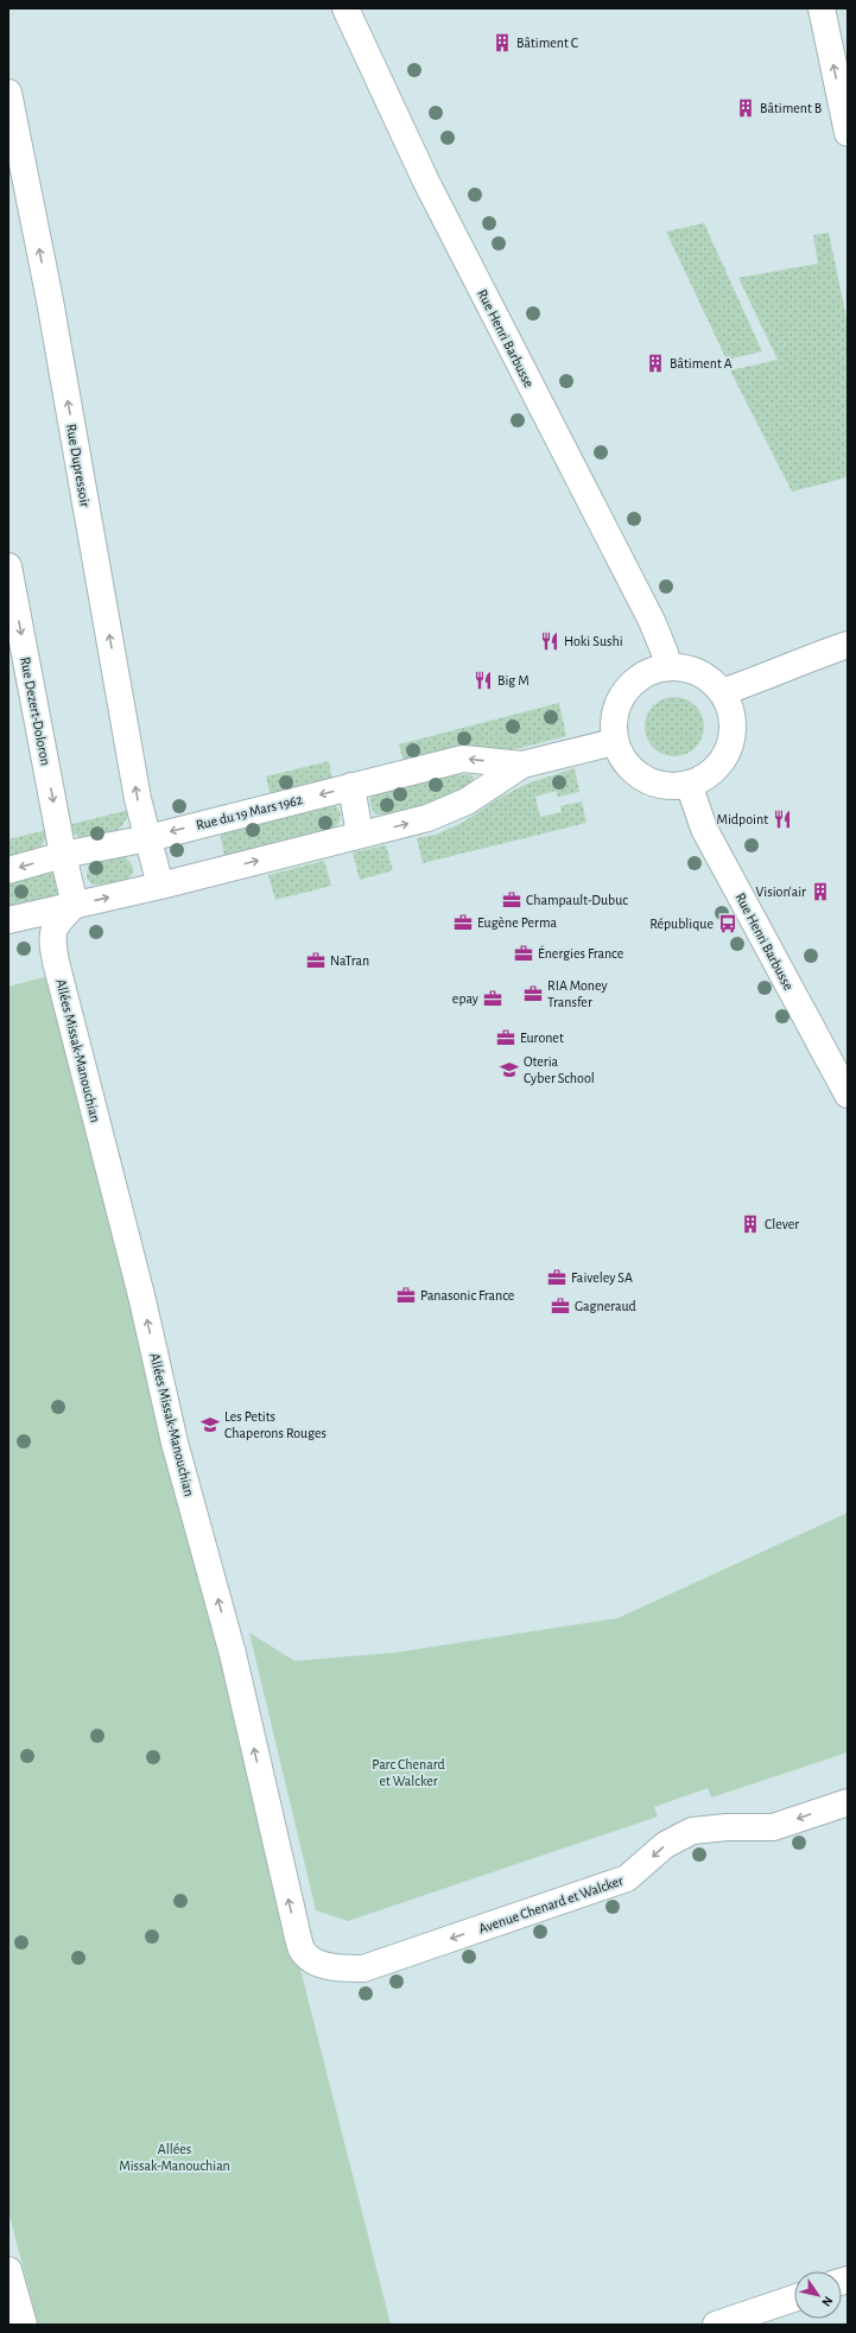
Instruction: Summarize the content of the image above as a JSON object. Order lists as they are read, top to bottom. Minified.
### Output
{"streets":{"street":["Rue Henri Barbusse","Rue Dupressoir","Rue Dezert-Doloron","Rue du 19 Mars 1962","Allées Missak-Manouchian","Avenue Chenard et Walcker"]},"crossings":[["Rue Henri Barbusse","Rue du 19 Mars 1962"],["Rue Dupressoir","Rue du 19 Mars 1962"],["Rue Dezert-Doloron","Rue du 19 Mars 1962"],["Rue du 19 Mars 1962","Allées Missak-Manouchian"],["Allées Missak-Manouchian","Avenue Chenard et Walcker"]],"one_way":["Rue Dupressoir","Rue Dezert-Doloron","Allées Missak-Manouchian","Avenue Chenard et Walcker"],"parks":["Parc Chenard et Walcker","Allées Missak-Manouchian"],"places":{"building":["Bâtiment C","Bâtiment B","Bâtiment A","Vision'air","Clever"],"restaurant":["Hoki Sushi","Big M","Midpoint"],"office":["Champault-Dubuc","Eugène Perma","Énergies France","NaTran","RIA Money Transfer","epay","Euronet","Faiveley SA","Panasonic France","Gagneraud"],"bus stop":["République"],"school or university":["Oteria Cyber School","Les Petits Chaperons Rouges"]},"north":"bottom right"}
